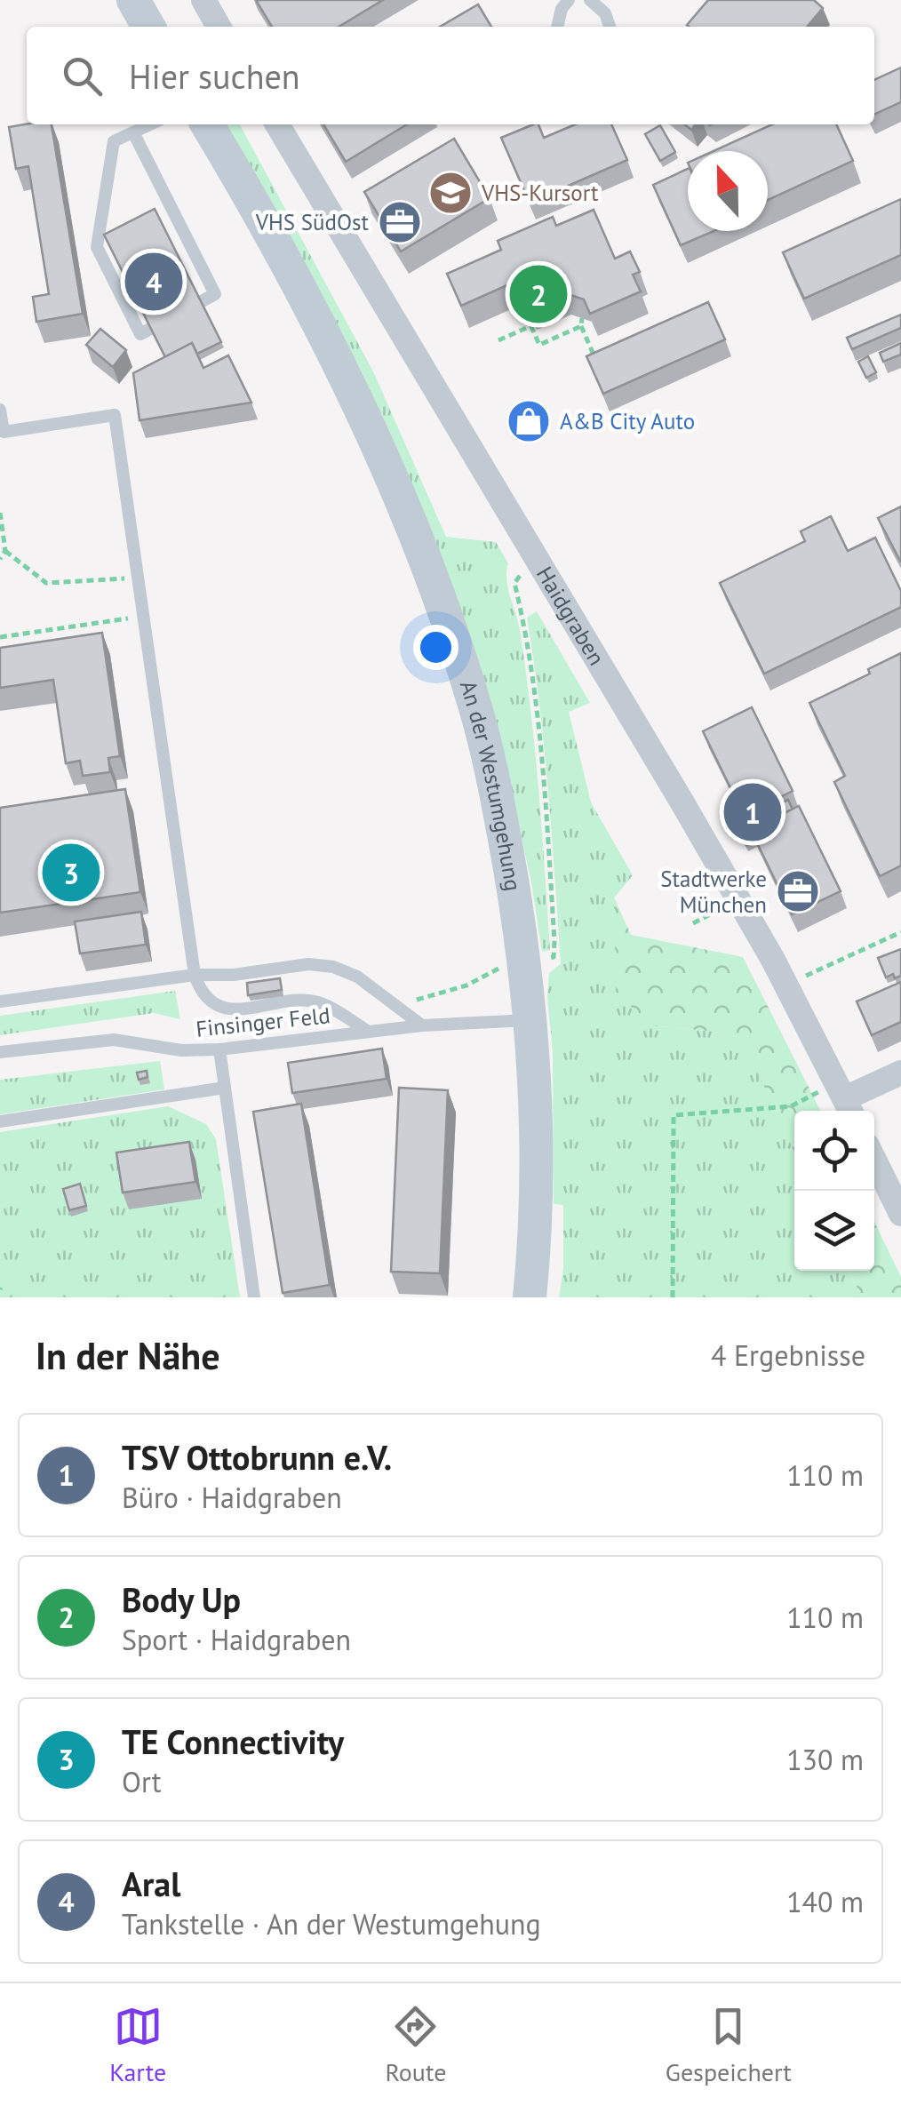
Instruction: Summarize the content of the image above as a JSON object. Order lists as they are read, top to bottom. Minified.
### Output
{"streets":{"main road":["An der Westumgehung"],"street":["Haidgraben"],"lane":["Finsinger Feld"]},"crossings":[["An der Westumgehung","Finsinger Feld"]],"places":{"school or university":["VHS-Kursort"],"office":["VHS SüdOst","Stadtwerke München"],"shop":["A&B City Auto"]},"north":"top","page":{"search":"Hier suchen","pins":["4","2","1","3"],"heading":["In der Nähe","4 Ergebnisse"],"list":[{"mark":"1","name":"TSV Ottobrunn e.V.","note":"Büro · Haidgraben","value":"110 m"},{"mark":"2","name":"Body Up","note":"Sport · Haidgraben","value":"110 m"},{"mark":"3","name":"TE Connectivity","note":"Ort","value":"130 m"},{"mark":"4","name":"Aral","note":"Tankstelle · An der Westumgehung","value":"140 m"}],"nav":["Karte","Route","Gespeichert"]}}
